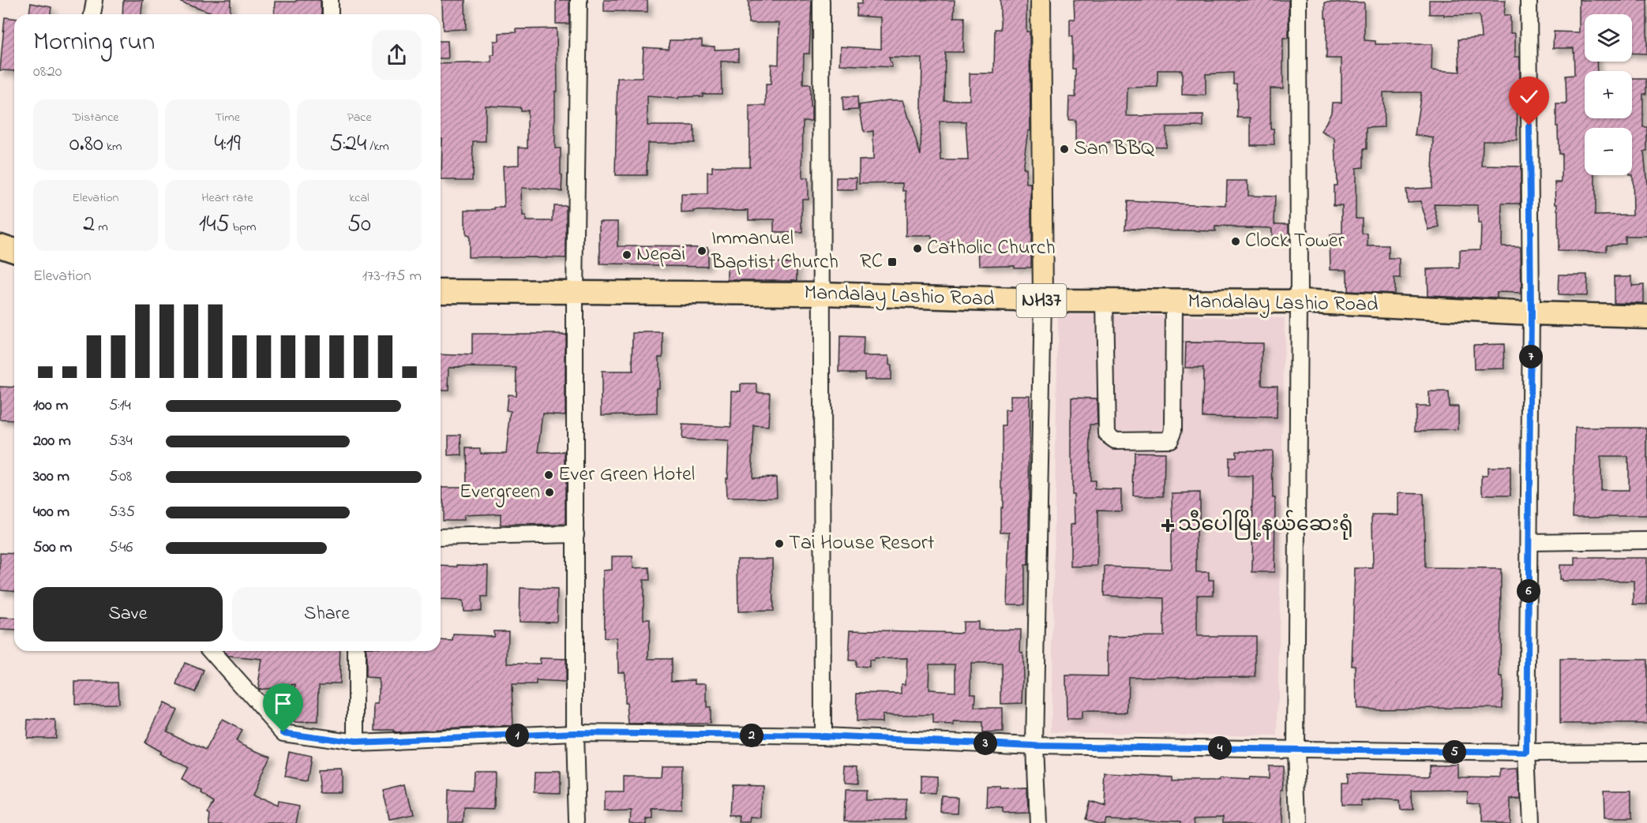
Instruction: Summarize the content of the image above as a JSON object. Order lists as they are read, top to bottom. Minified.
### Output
{"streets":{"highway":["Mandalay Lashio Road","NH37"]},"places":{"other":["San BBQ","Clock Tower","Catholic Church","Immanuel Baptist Church","Nepai","Ever Green Hotel","Evergreen","Tai House Resort"],"transit":["RC"],"health":["သီပေါမြို့နယ်ဆေးရုံ"]},"page":{"map_buttons":["+","−"],"heading":["Morning run","08:20"],"stats":[["Distance","0.80 km"],["Time","4:19"],["Pace","5:24 /km"],["Elevation","2 m"],["Heart rate","145 bpm"],["kcal","50"]],"chart":["Elevation","173–175 m"],"pins":["7","6","1","2","3","4","5"],"list":[{"name":"100 m","note":"5:14"},{"name":"200 m","note":"5:34"},{"name":"300 m","note":"5:08"},{"name":"400 m","note":"5:35"},{"name":"500 m","note":"5:46"}],"buttons":["Save","Share"]}}
